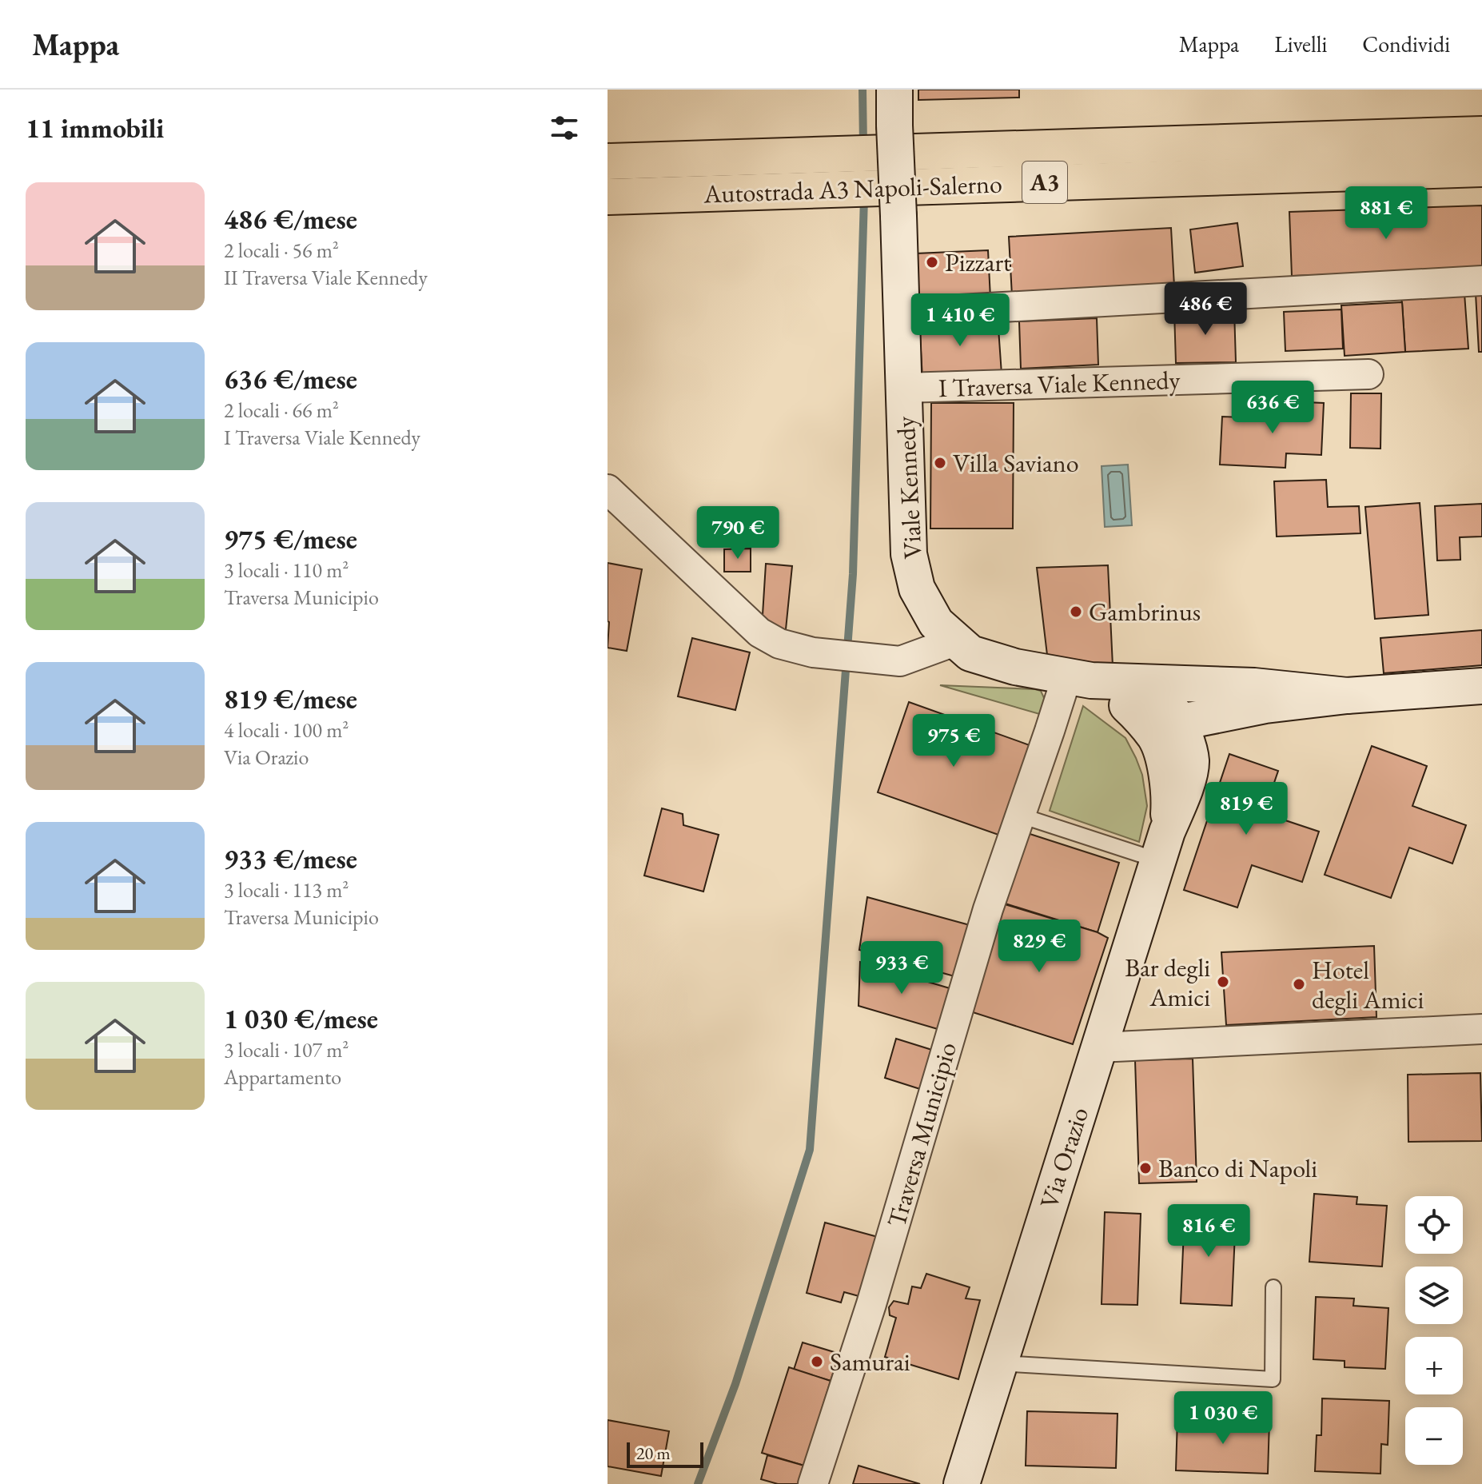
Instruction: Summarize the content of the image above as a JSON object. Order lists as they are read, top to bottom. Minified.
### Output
{"streets":{"highway":["A3","Autostrada A3 Napoli-Salerno"],"street":["I Traversa Viale Kennedy","Viale Kennedy","Traversa Municipio","Via Orazio"]},"crossings":[["I Traversa Viale Kennedy","Viale Kennedy"],["Viale Kennedy","Traversa Municipio"]],"places":["Pizzart","Villa Saviano","Gambrinus","Bar degli Amici","Hotel degli Amici","Banco di Napoli","Samurai"],"scale_bar":"20 m","page":{"header":"Mappa","nav":["Mappa","Livelli","Condividi"],"heading":"11 immobili","list":[{"name":"486 €/mese","note":"2 locali · 56 m² · II Traversa Viale Kennedy"},{"name":"636 €/mese","note":"2 locali · 66 m² · I Traversa Viale Kennedy"},{"name":"975 €/mese","note":"3 locali · 110 m² · Traversa Municipio"},{"name":"819 €/mese","note":"4 locali · 100 m² · Via Orazio"},{"name":"933 €/mese","note":"3 locali · 113 m² · Traversa Municipio"},{"name":"1 030 €/mese","note":"3 locali · 107 m² · Appartamento"}],"price":["881 €","486 €","1 410 €","636 €","790 €","975 €","819 €","829 €","933 €","816 €","1 030 €"],"map_buttons":["+","−"],"scale":"20 m"}}
